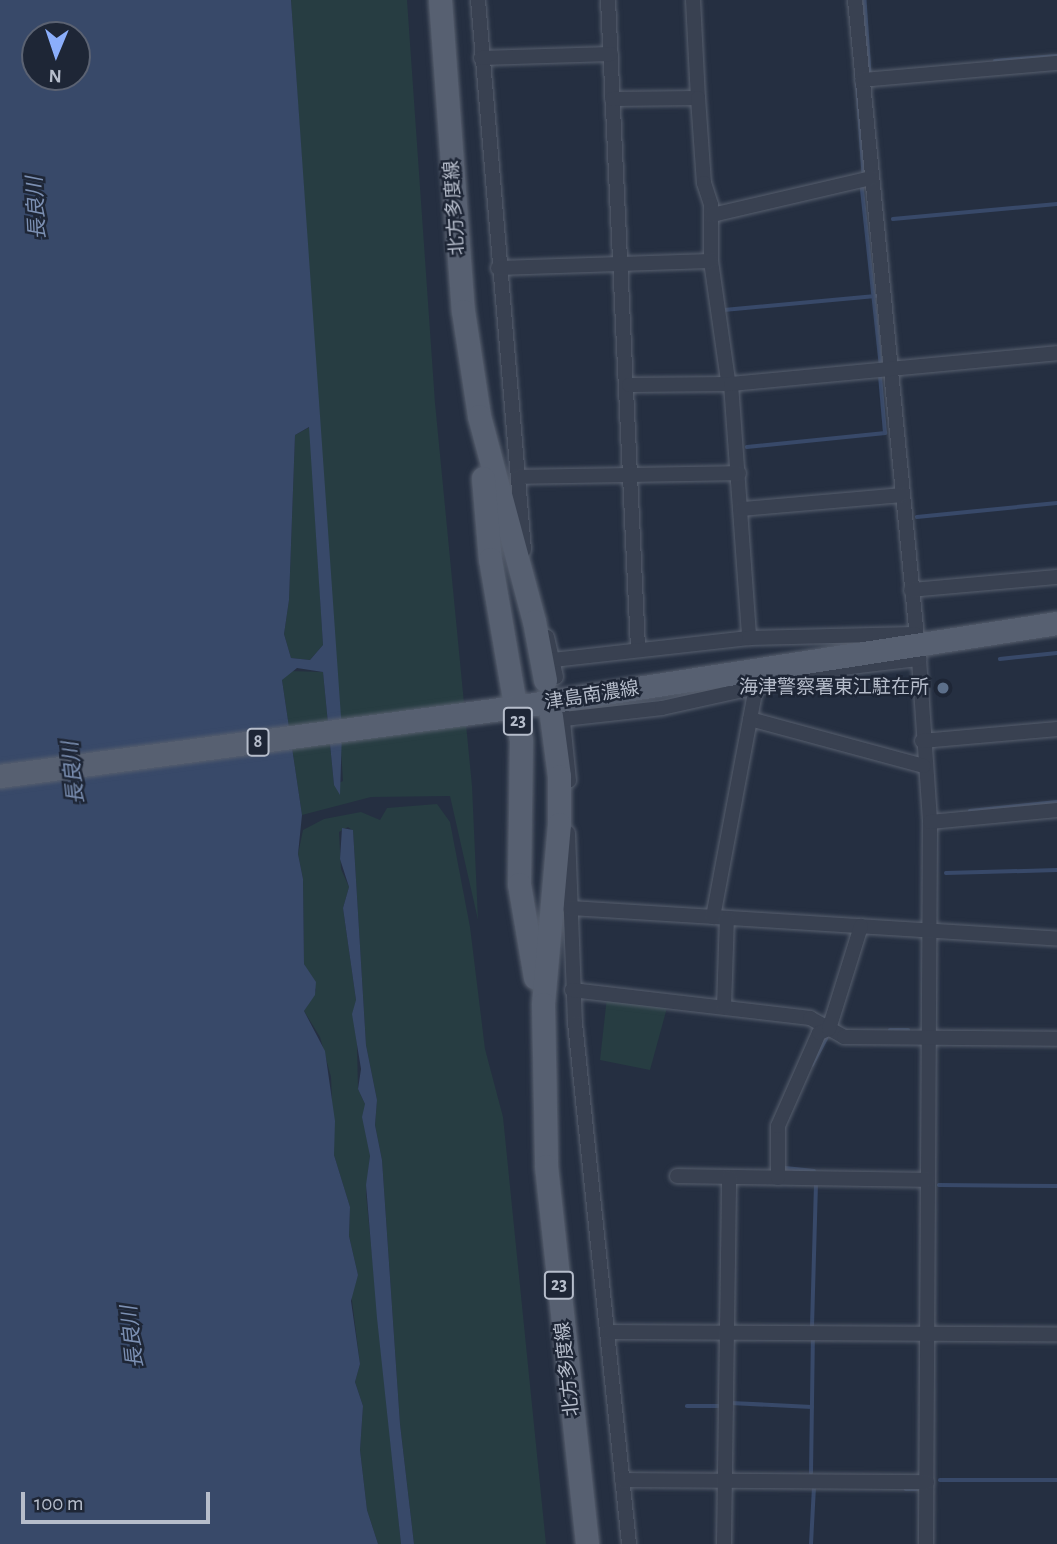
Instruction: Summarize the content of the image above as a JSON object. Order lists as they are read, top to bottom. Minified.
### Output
{"streets":{"main road":["北方多度線","津島南濃線","23","8"]},"crossings":[["北方多度線","23"],["津島南濃線","23"]],"water":["長良川"],"places":["海津警察署東江駐在所"],"scale_bar":"100 m","north":"bottom"}
